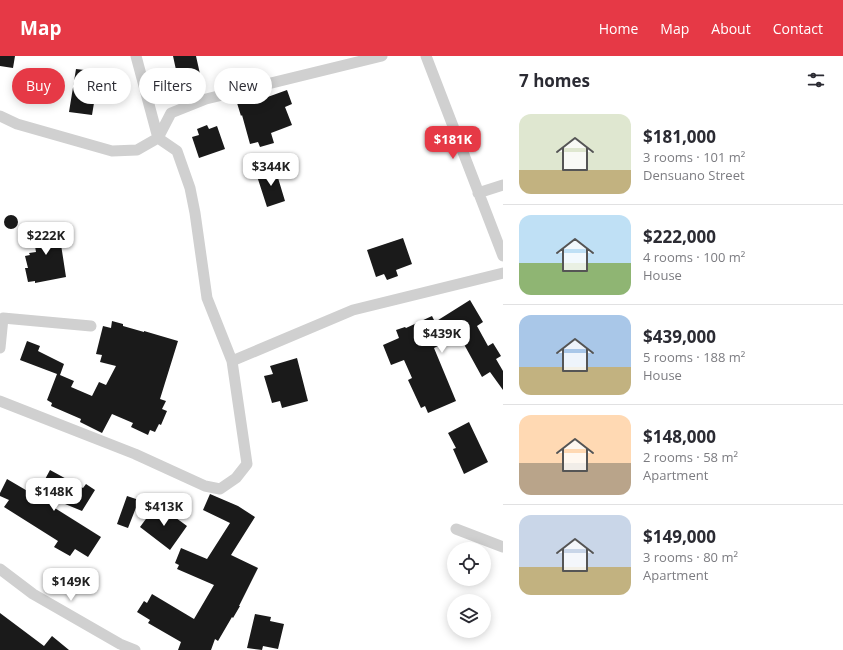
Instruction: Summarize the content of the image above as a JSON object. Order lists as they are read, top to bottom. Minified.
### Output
{"page":{"header":"Map","nav":["Home","Map","About","Contact"],"heading":"7 homes","chip":["Buy","Rent","Filters","New"],"list":[{"name":"$181,000","note":"3 rooms · 101 m² · Densuano Street"},{"name":"$222,000","note":"4 rooms · 100 m² · House"},{"name":"$439,000","note":"5 rooms · 188 m² · House"},{"name":"$148,000","note":"2 rooms · 58 m² · Apartment"},{"name":"$149,000","note":"3 rooms · 80 m² · Apartment"}],"price":["$181K","$344K","$222K","$439K","$148K","$413K","$149K"]}}
